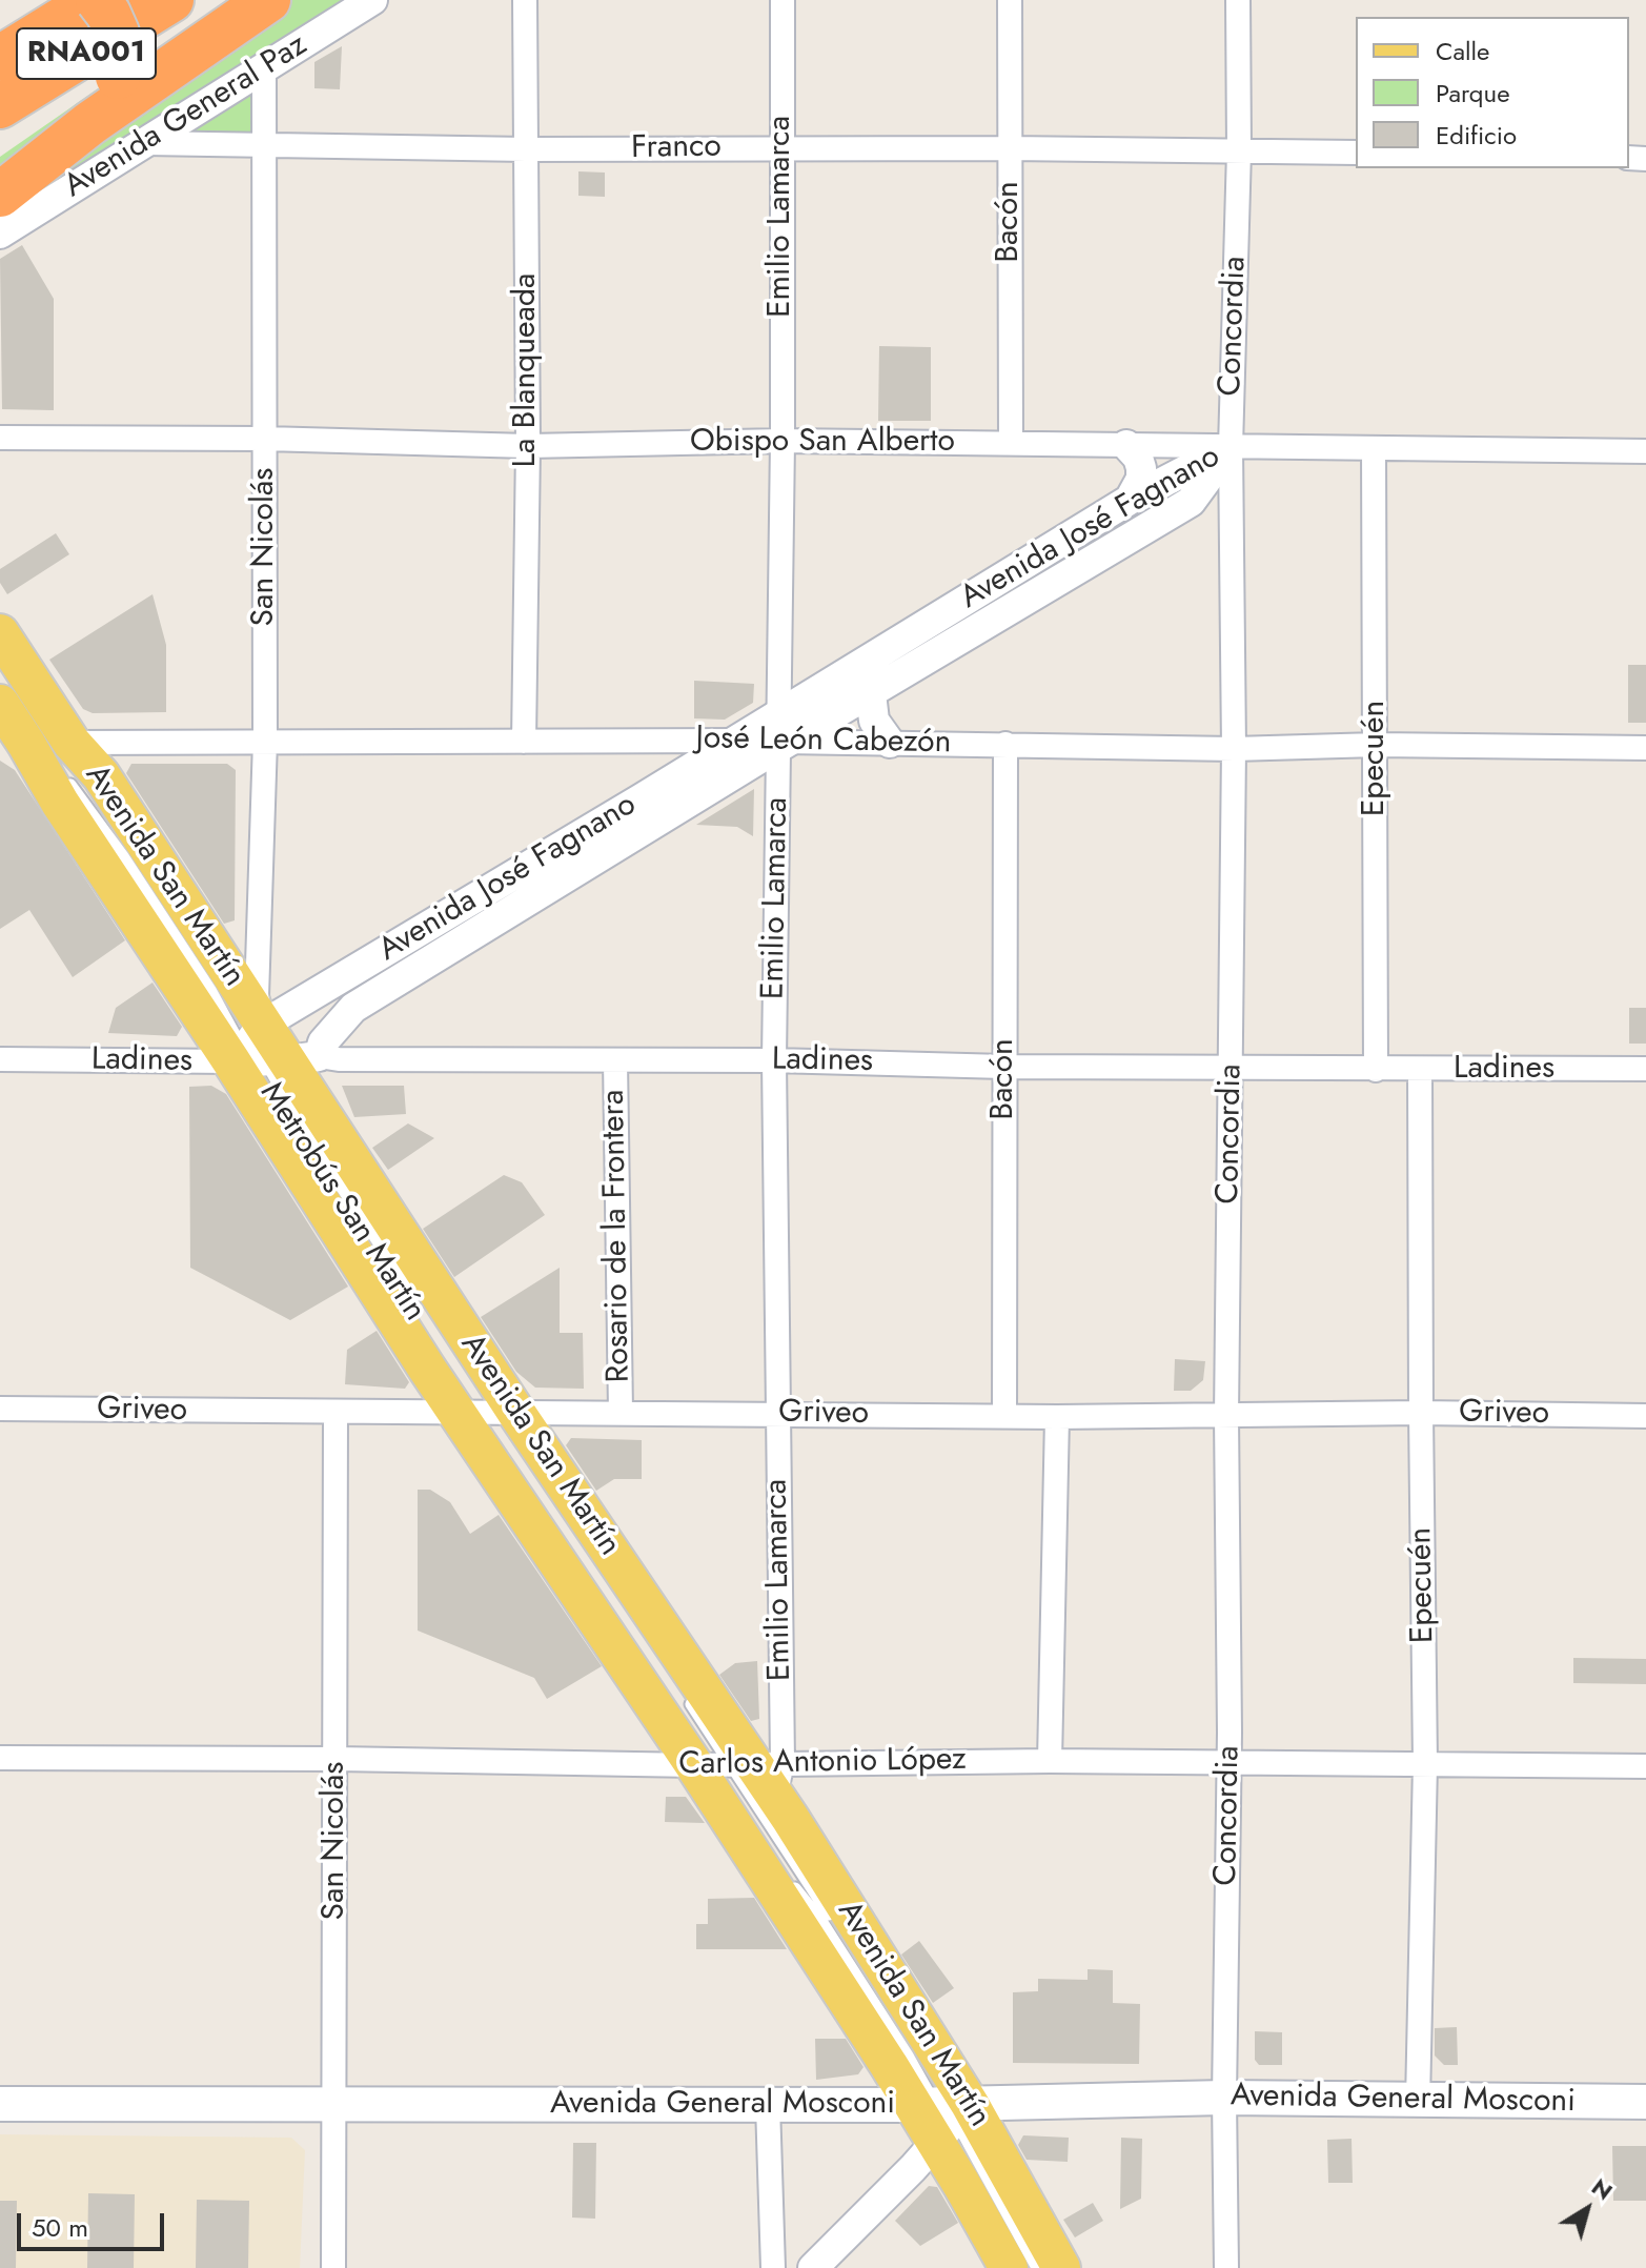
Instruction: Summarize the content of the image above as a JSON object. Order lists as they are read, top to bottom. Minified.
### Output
{"streets":{"highway":["RNA001"],"main road":["Avenida San Martín","Avenida General Mosconi"],"street":["Avenida General Paz","Franco","Emilio Lamarca","Bacón","Concordia","La Blanqueada","Obispo San Alberto","Avenida José Fagnano","San Nicolás","José León Cabezón","Epecuén","Ladines","Rosario de la Frontera","Griveo","Carlos Antonio López"],"lane":["Metrobús San Martín"]},"crossings":[["Avenida General Paz","Franco"],["Avenida General Paz","San Nicolás"],["Franco","Emilio Lamarca"],["Franco","Bacón"],["Franco","Concordia"],["Franco","La Blanqueada"],["Franco","San Nicolás"],["Emilio Lamarca","Obispo San Alberto"],["Emilio Lamarca","Avenida José Fagnano"],["Emilio Lamarca","José León Cabezón"],["Emilio Lamarca","Avenida San Martín"],["Emilio Lamarca","Ladines"],["Emilio Lamarca","Griveo"],["Emilio Lamarca","Carlos Antonio López"],["Bacón","Obispo San Alberto"],["Bacón","José León Cabezón"],["Bacón","Ladines"],["Bacón","Griveo"],["Concordia","Obispo San Alberto"],["Concordia","Avenida José Fagnano"],["Concordia","José León Cabezón"],["Concordia","Ladines"],["Concordia","Griveo"],["Concordia","Carlos Antonio López"],["Concordia","Avenida General Mosconi"],["La Blanqueada","Obispo San Alberto"],["La Blanqueada","José León Cabezón"],["Obispo San Alberto","Avenida José Fagnano"],["Obispo San Alberto","San Nicolás"],["Obispo San Alberto","Epecuén"],["Avenida José Fagnano","San Nicolás"],["Avenida José Fagnano","José León Cabezón"],["Avenida José Fagnano","Avenida San Martín"],["Avenida José Fagnano","Ladines"],["Avenida José Fagnano","Metrobús San Martín"],["San Nicolás","José León Cabezón"],["San Nicolás","Avenida San Martín"],["San Nicolás","Ladines"],["San Nicolás","Metrobús San Martín"],["San Nicolás","Griveo"],["San Nicolás","Carlos Antonio López"],["San Nicolás","Avenida General Mosconi"],["José León Cabezón","Epecuén"],["José León Cabezón","Avenida San Martín"],["Epecuén","Ladines"],["Epecuén","Griveo"],["Epecuén","Carlos Antonio López"],["Epecuén","Avenida General Mosconi"],["Avenida San Martín","Ladines"],["Avenida San Martín","Metrobús San Martín"],["Avenida San Martín","Griveo"],["Avenida San Martín","Carlos Antonio López"],["Avenida San Martín","Avenida General Mosconi"],["Ladines","Metrobús San Martín"],["Ladines","Rosario de la Frontera"],["Rosario de la Frontera","Griveo"]],"legend":["Calle","Parque","Edificio"],"scale_bar":"50 m","north":"top right"}
